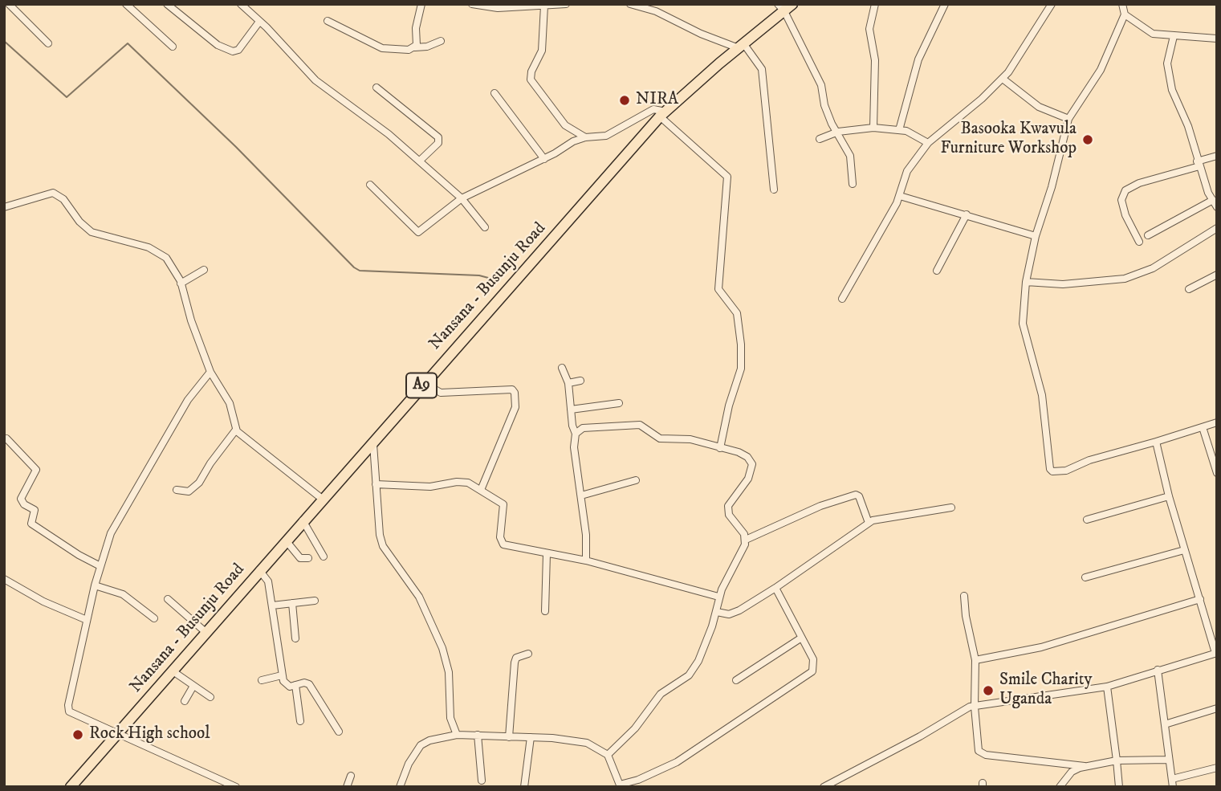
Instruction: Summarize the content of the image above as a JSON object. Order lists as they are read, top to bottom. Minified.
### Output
{"streets":{"main road":["Nansana - Busunju Road","A9"]},"places":["NIRA","Basooka Kwavula Furniture Workshop","Smile Charity Uganda","Rock High school"]}
